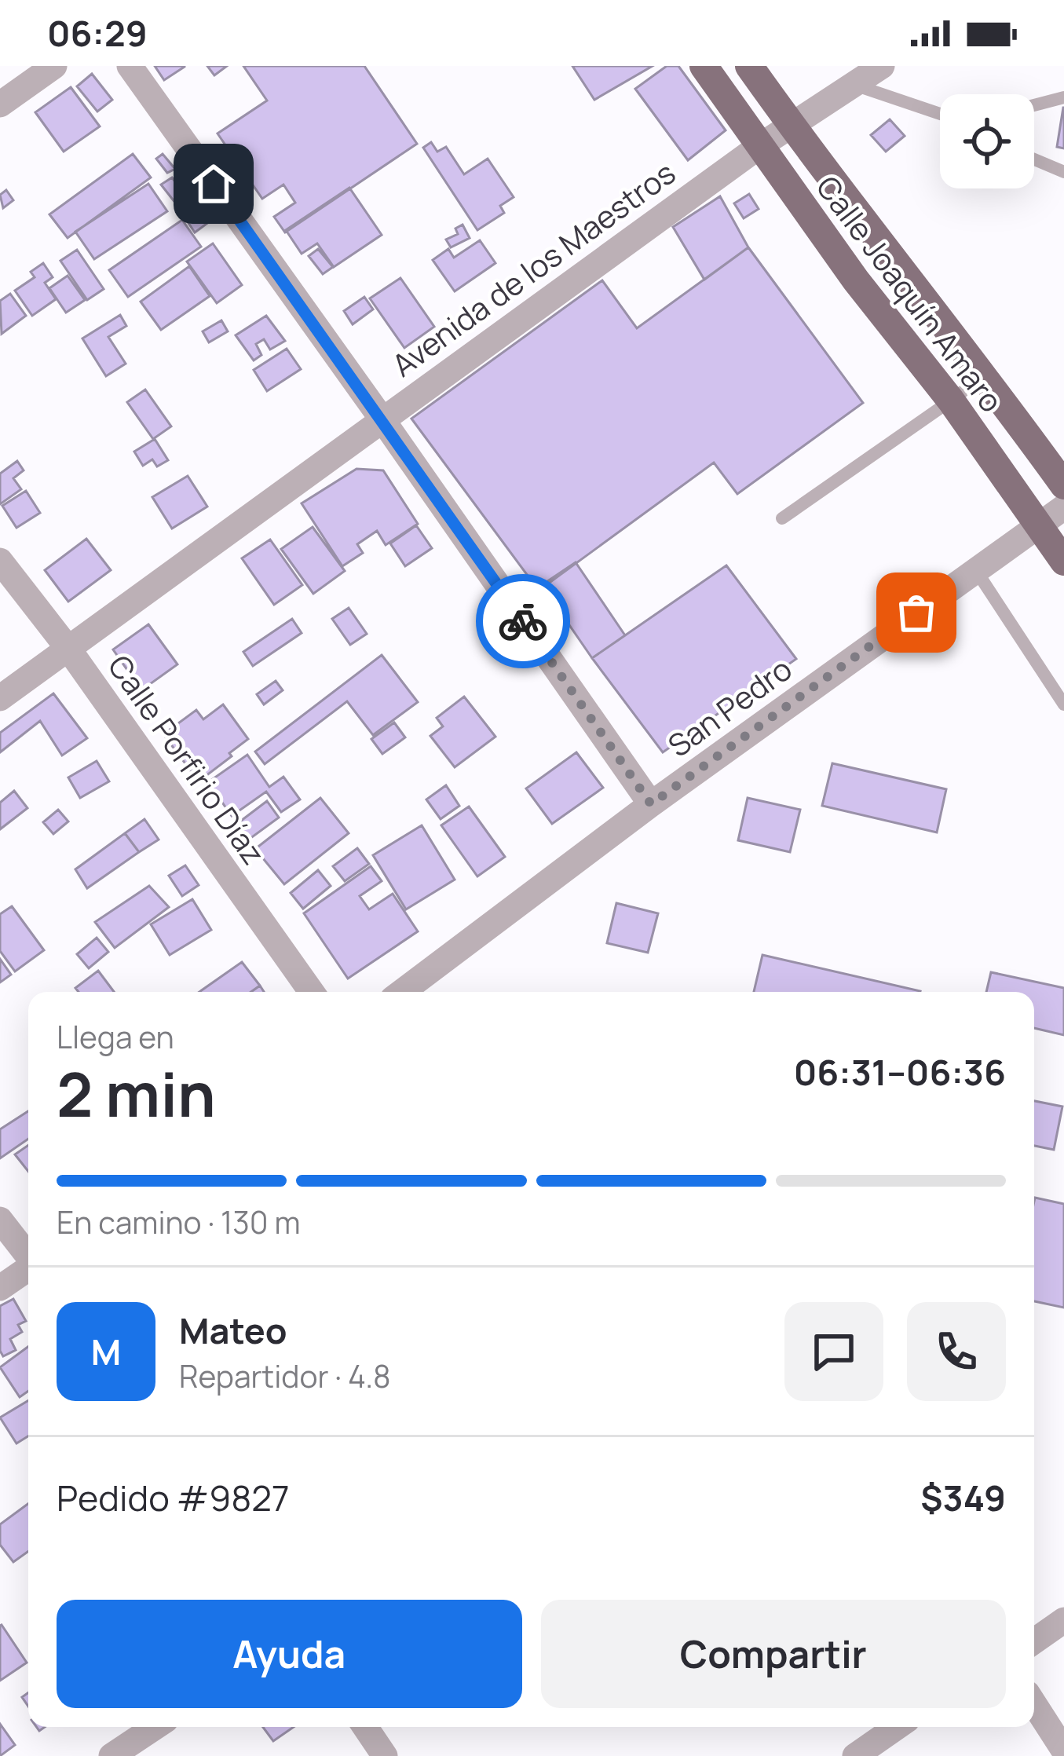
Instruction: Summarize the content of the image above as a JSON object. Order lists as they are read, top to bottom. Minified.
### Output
{"streets":{"main road":["Calle Joaquín Amaro"],"street":["Avenida de los Maestros","San Pedro","Calle Porfirio Díaz"]},"crossings":[["Avenida de los Maestros","Calle Joaquín Amaro"],["Avenida de los Maestros","Calle Porfirio Díaz"],["Calle Joaquín Amaro","San Pedro"]],"page":{"status":"06:29","heading":["2 min","Llega en","06:31–06:36"],"panel":["Mateo","Repartidor · 4.8","Pedido #9827","$349"],"bar":"En camino · 130 m","round":"M","buttons":["Ayuda","Compartir"]}}
